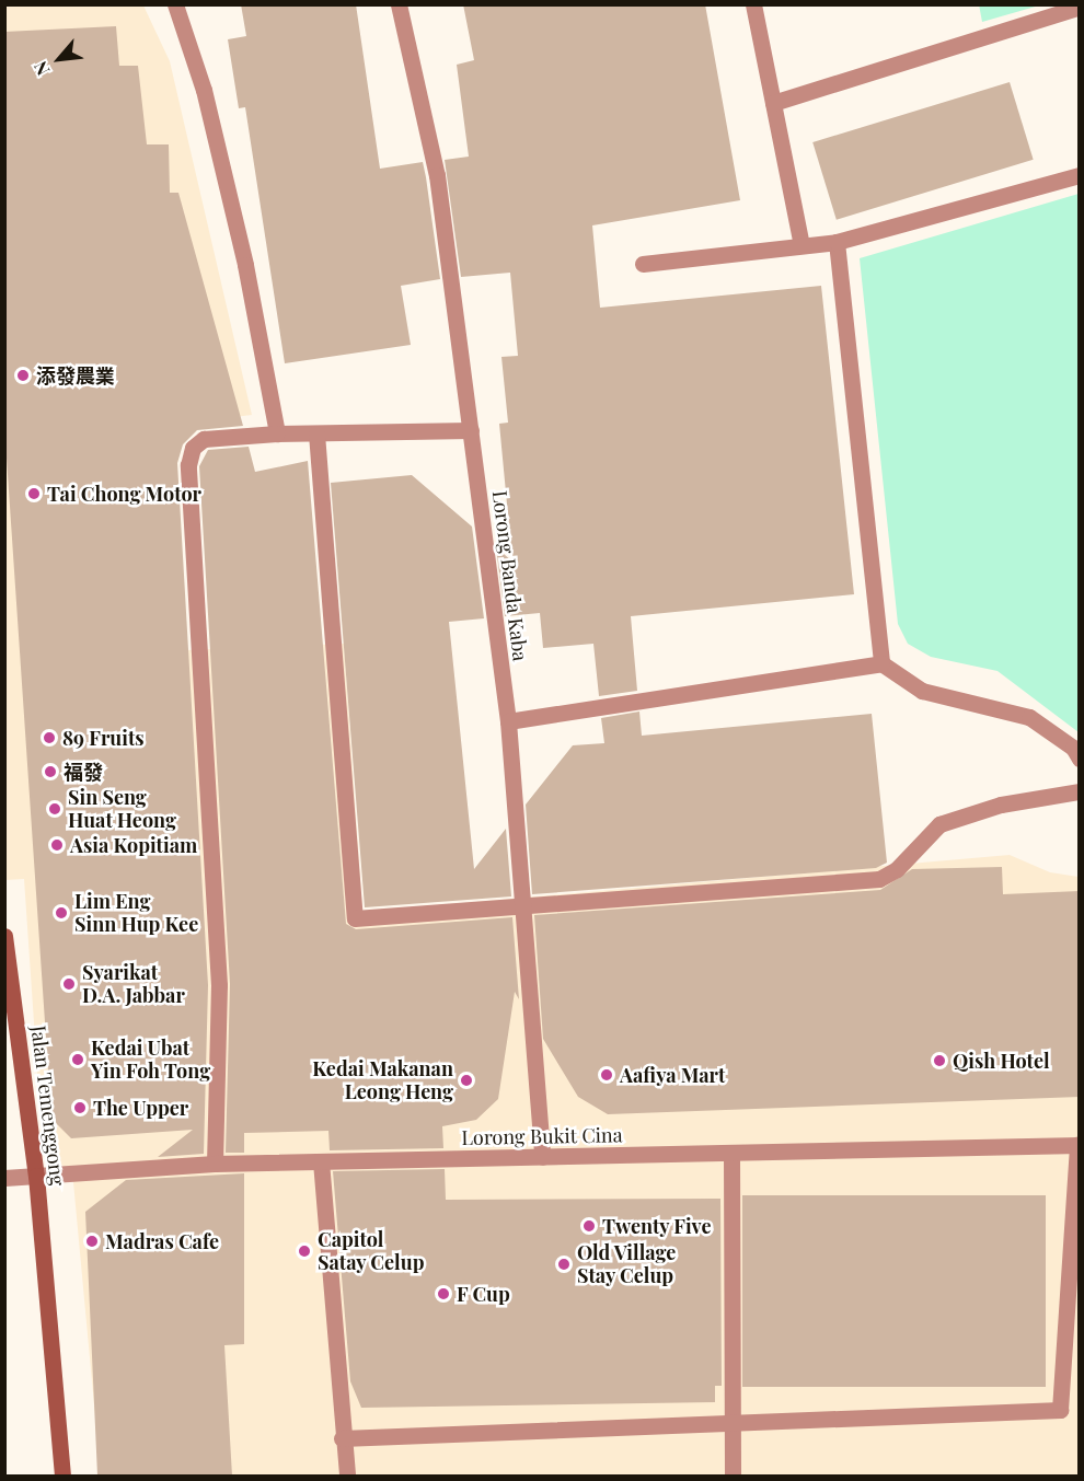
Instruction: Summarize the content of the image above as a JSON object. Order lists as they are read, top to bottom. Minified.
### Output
{"streets":{"street":["Lorong Banda Kaba","Jalan Temenggong","Lorong Bukit Cina"]},"crossings":[["Lorong Banda Kaba","Lorong Bukit Cina"],["Jalan Temenggong","Lorong Bukit Cina"]],"places":["添發農業","Tai Chong Motor","89 Fruits","福發","Sin Seng Huat Heong","Asia Kopitiam","Lim Eng Sinn Hup Kee","Syarikat D.A. Jabbar","Kedai Ubat Yin Foh Tong","Qish Hotel","Aafiya Mart","Kedai Makanan Leong Heng","The Upper","Twenty Five","Madras Cafe","Capitol Satay Celup","Old Village Stay Celup","F Cup"],"north":"bottom left"}
